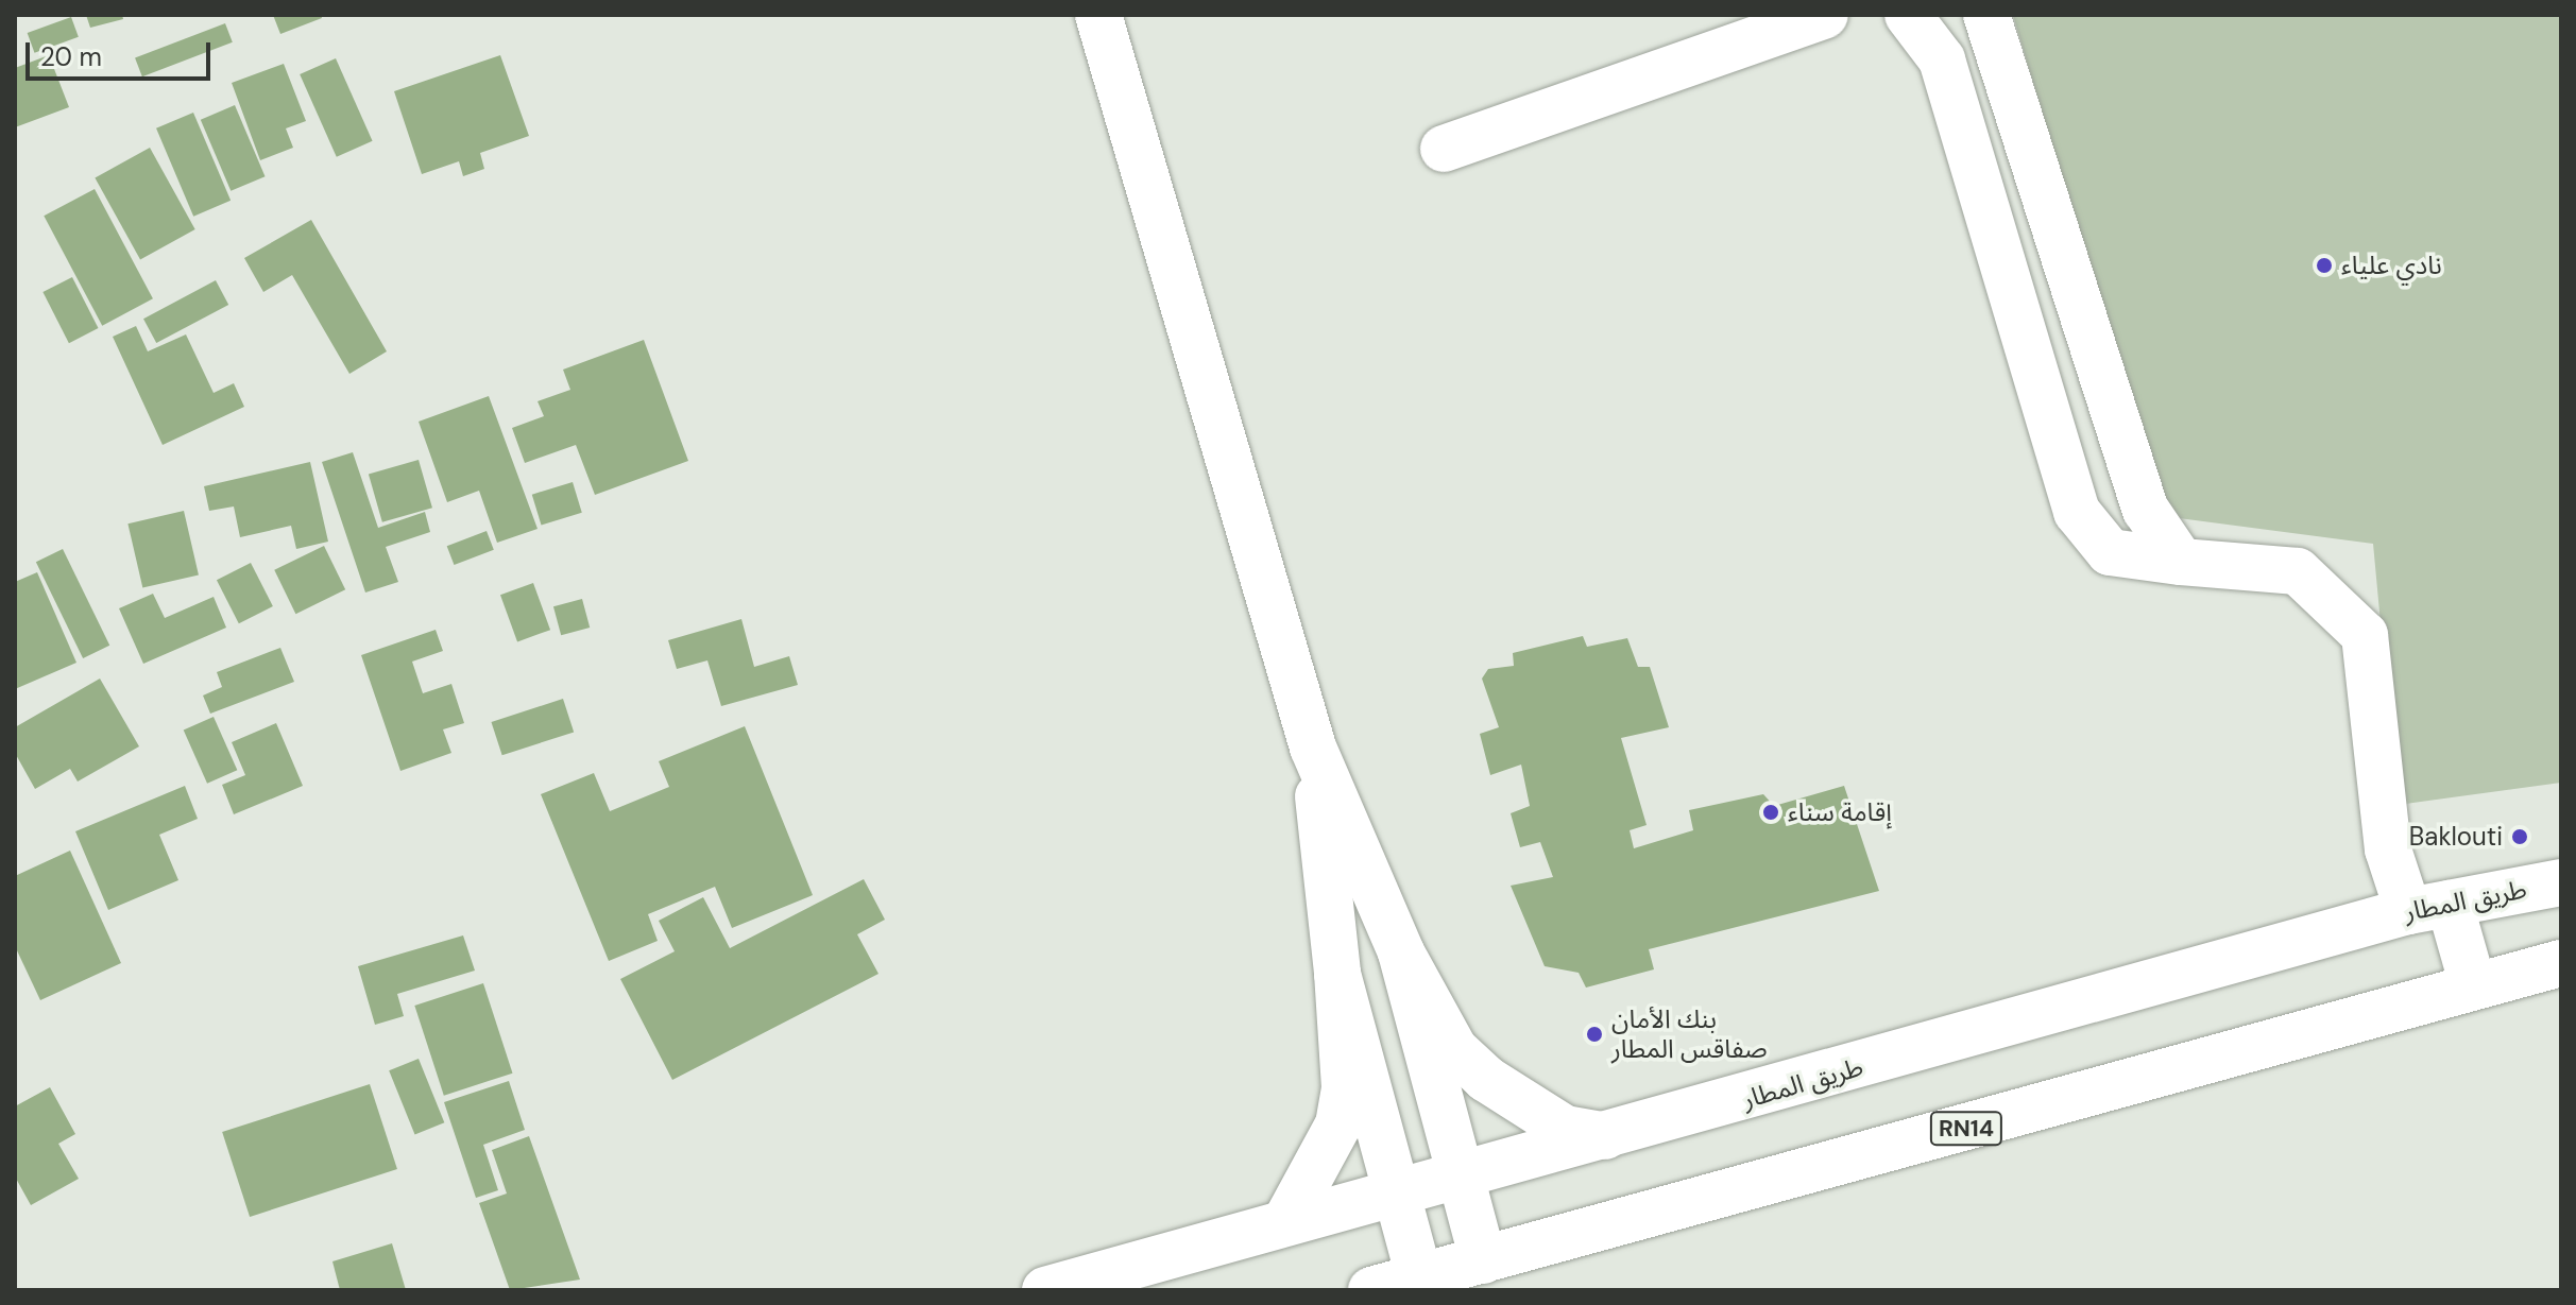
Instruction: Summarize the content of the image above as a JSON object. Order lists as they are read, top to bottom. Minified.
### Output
{"streets":{"main road":["طريق المطار","RN14"]},"places":["نادي علياء","إقامة سناء","Baklouti","بنك الأمان صفاقس المطار"],"scale_bar":"20 m"}
